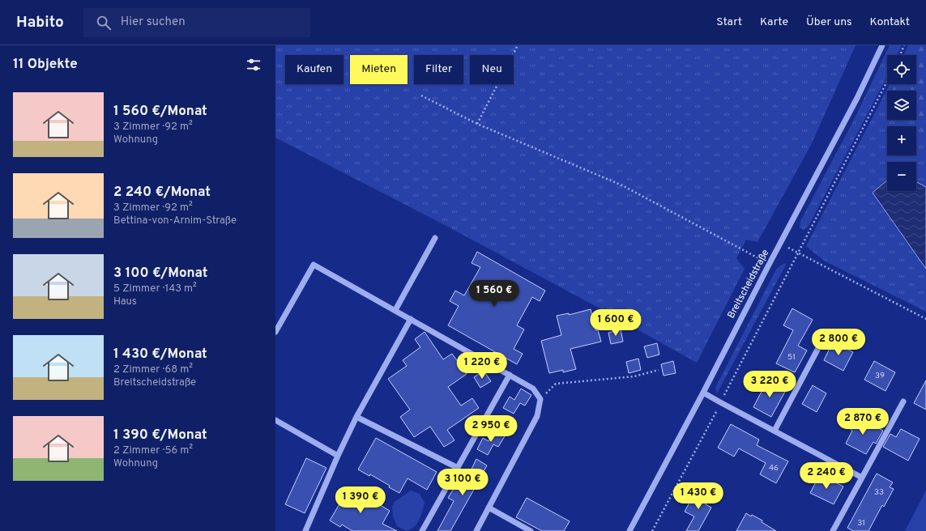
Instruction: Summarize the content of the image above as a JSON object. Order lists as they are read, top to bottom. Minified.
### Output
{"streets":{"street":["Breitscheidstraße"]},"house_numbers":["51","39","46","33","31"],"page":{"header":"Habito","search":"Hier suchen","nav":["Start","Karte","Über uns","Kontakt"],"heading":"11 Objekte","map_buttons":["+","−"],"chip":["Kaufen","Mieten","Filter","Neu"],"list":[{"name":"1 560 €/Monat","note":"3 Zimmer · 92 m² · Wohnung"},{"name":"2 240 €/Monat","note":"3 Zimmer · 92 m² · Bettina-von-Arnim-Straße"},{"name":"3 100 €/Monat","note":"5 Zimmer · 143 m² · Haus"},{"name":"1 430 €/Monat","note":"2 Zimmer · 68 m² · Breitscheidstraße"},{"name":"1 390 €/Monat","note":"2 Zimmer · 56 m² · Wohnung"}],"price":["1 560 €","1 600 €","2 800 €","1 220 €","3 220 €","2 870 €","2 950 €","2 240 €","3 100 €","1 430 €","1 390 €"]}}
